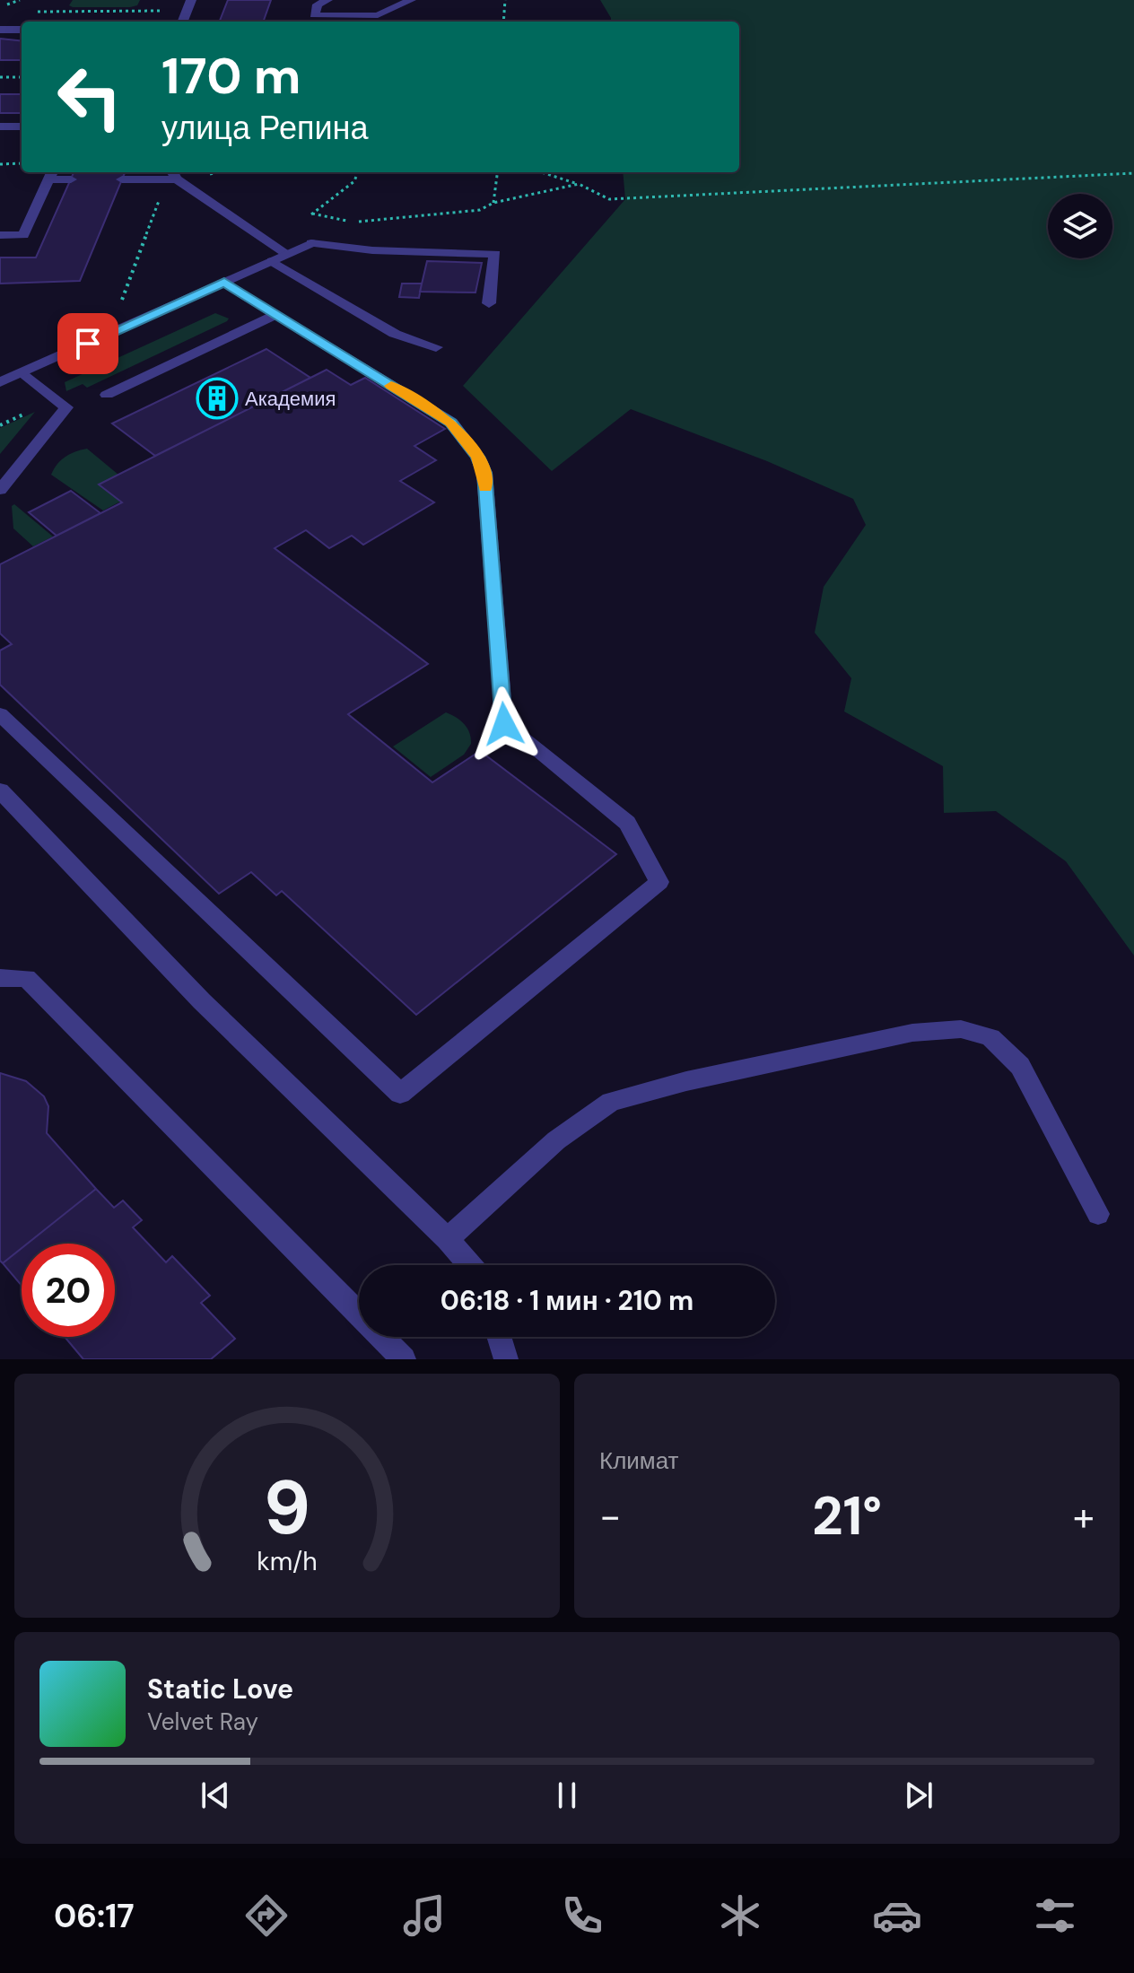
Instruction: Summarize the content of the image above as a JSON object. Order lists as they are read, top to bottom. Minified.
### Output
{"places":{"building":["Академия"]},"page":{"turn":["170 m","улица Репина"],"limit":"20","trip":"06:18 · 1 мин · 210 m","tile":"Климат","heat":["−","21°","+"],"song":["Static Love","Velvet Ray"],"tabs":"06:17","gauge":["9","km/h"]}}
